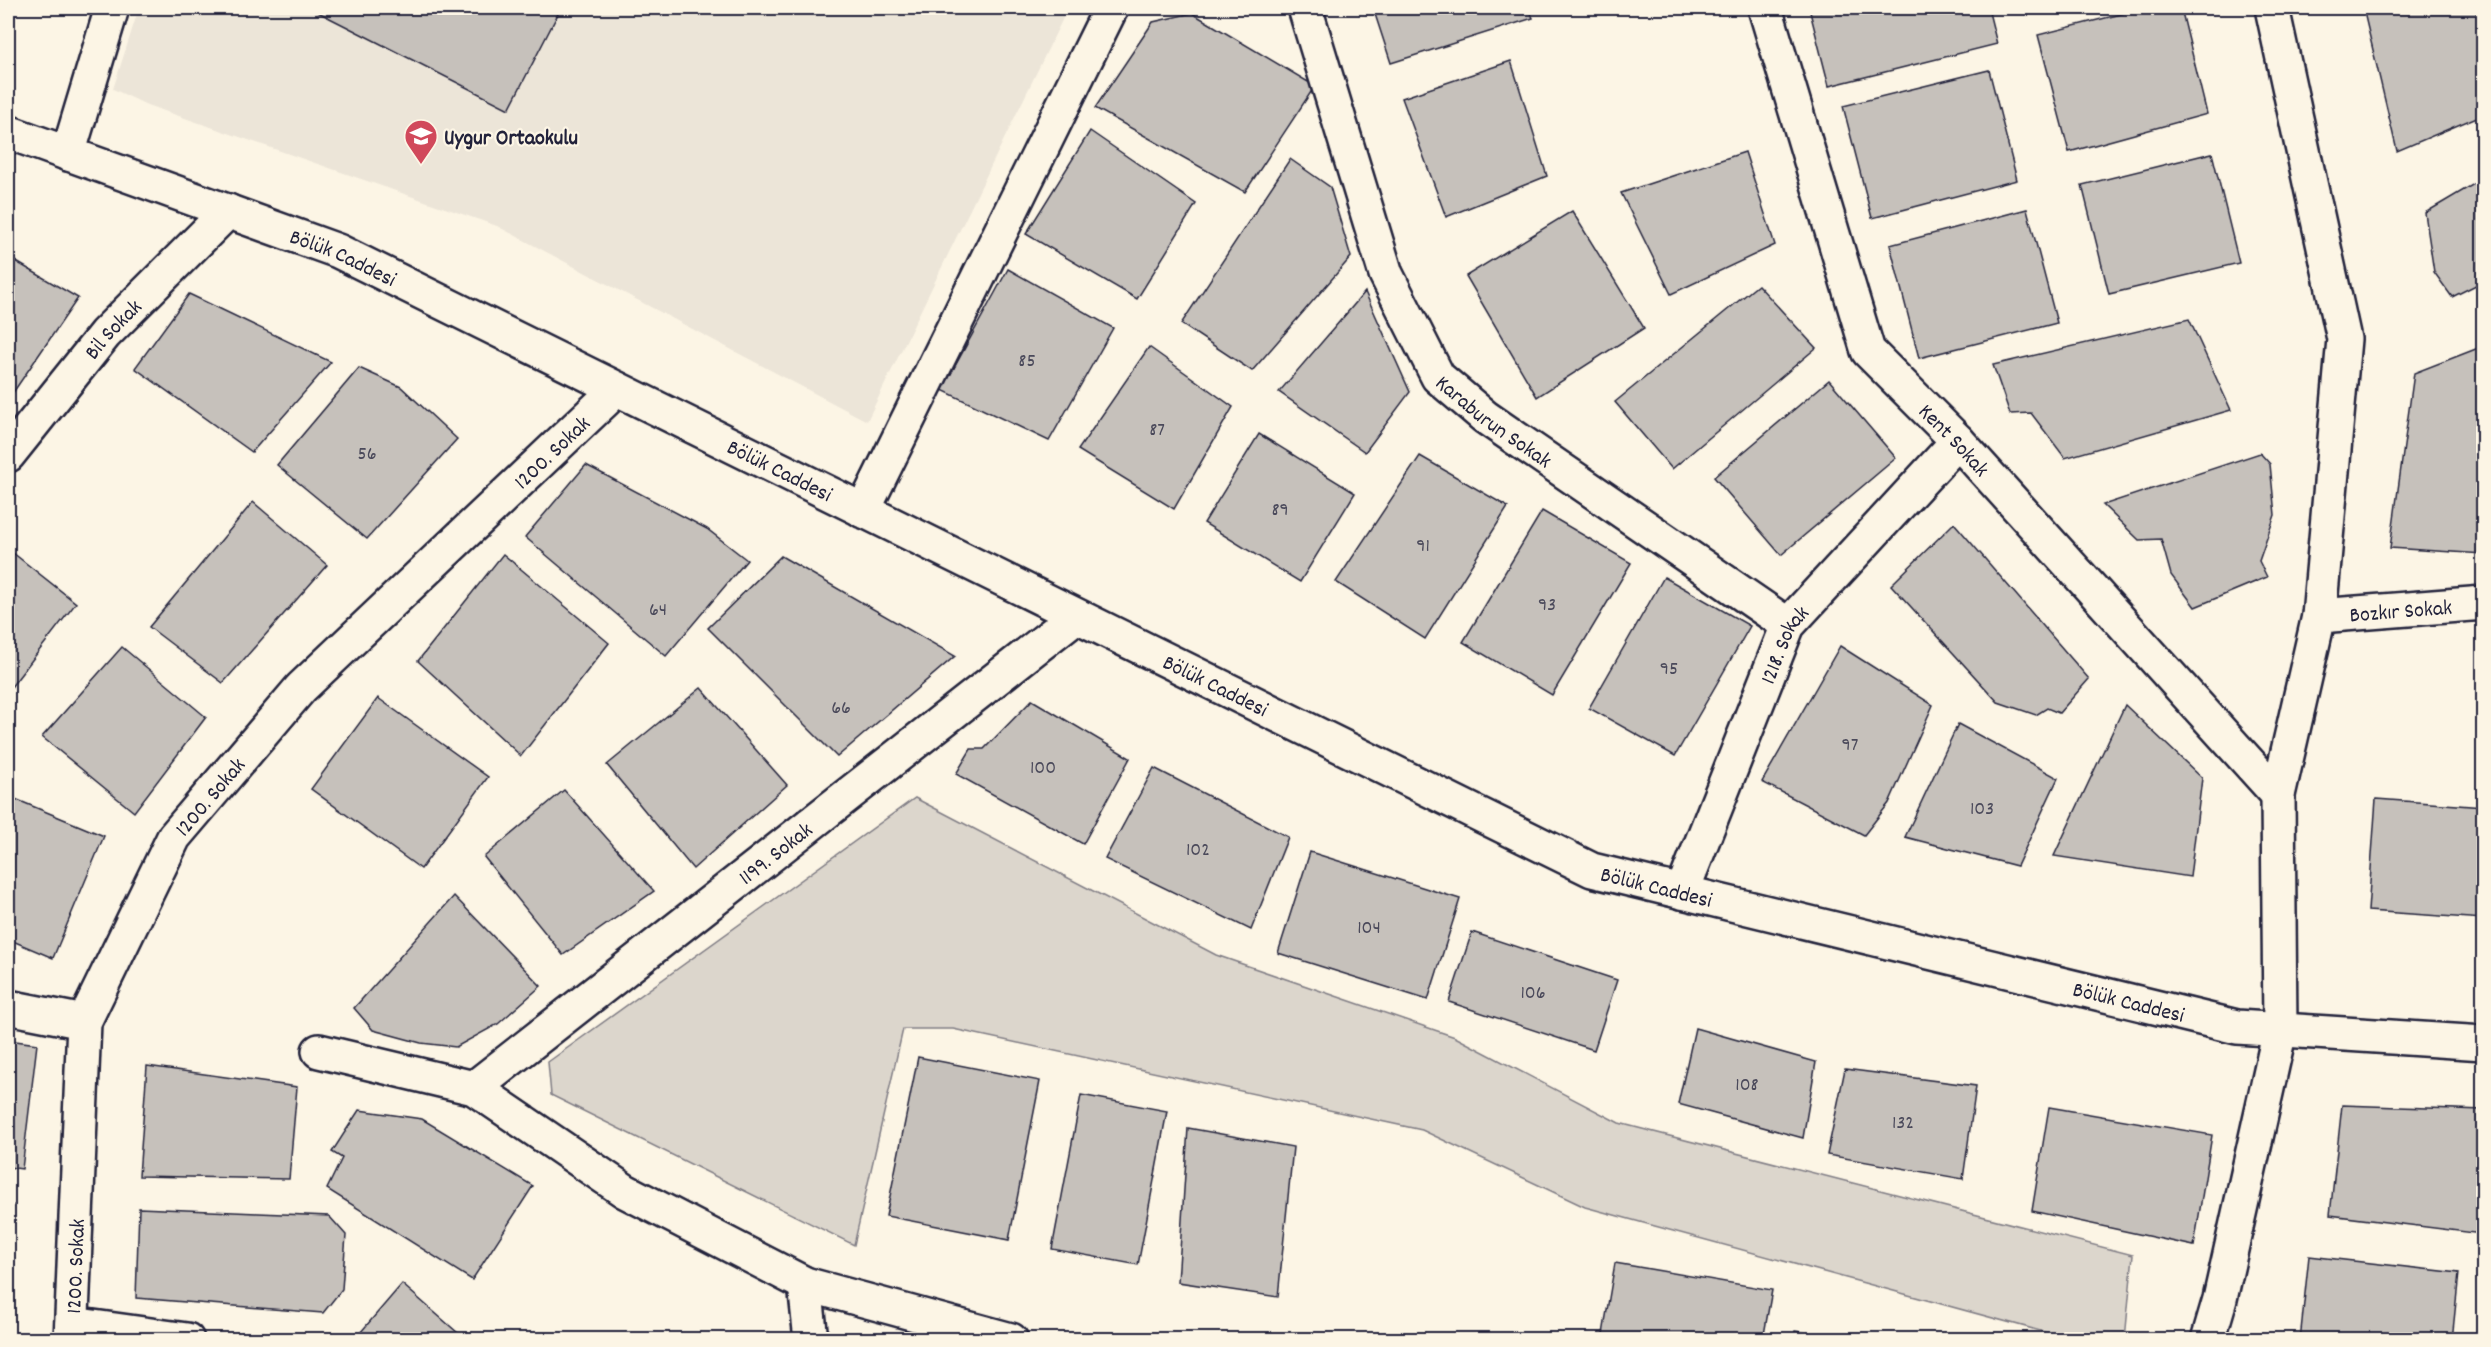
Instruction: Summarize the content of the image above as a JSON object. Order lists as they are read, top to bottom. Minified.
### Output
{"streets":{"street":["Bölük Caddesi","Bil Sokak","Karaburun Sokak","Kent Sokak","1200. Sokak","Bozkır Sokak","1218. Sokak","1199. Sokak"]},"crossings":[["Bölük Caddesi","Bil Sokak"],["Bölük Caddesi","1200. Sokak"],["Bölük Caddesi","1218. Sokak"],["Bölük Caddesi","1199. Sokak"],["Karaburun Sokak","1218. Sokak"],["Kent Sokak","1218. Sokak"]],"places":{"school or university":["Uygur Ortaokulu"]},"house_numbers":["85","87","56","89","91","93","64","95","66","97","100","103","102","104","106","108","132"]}
